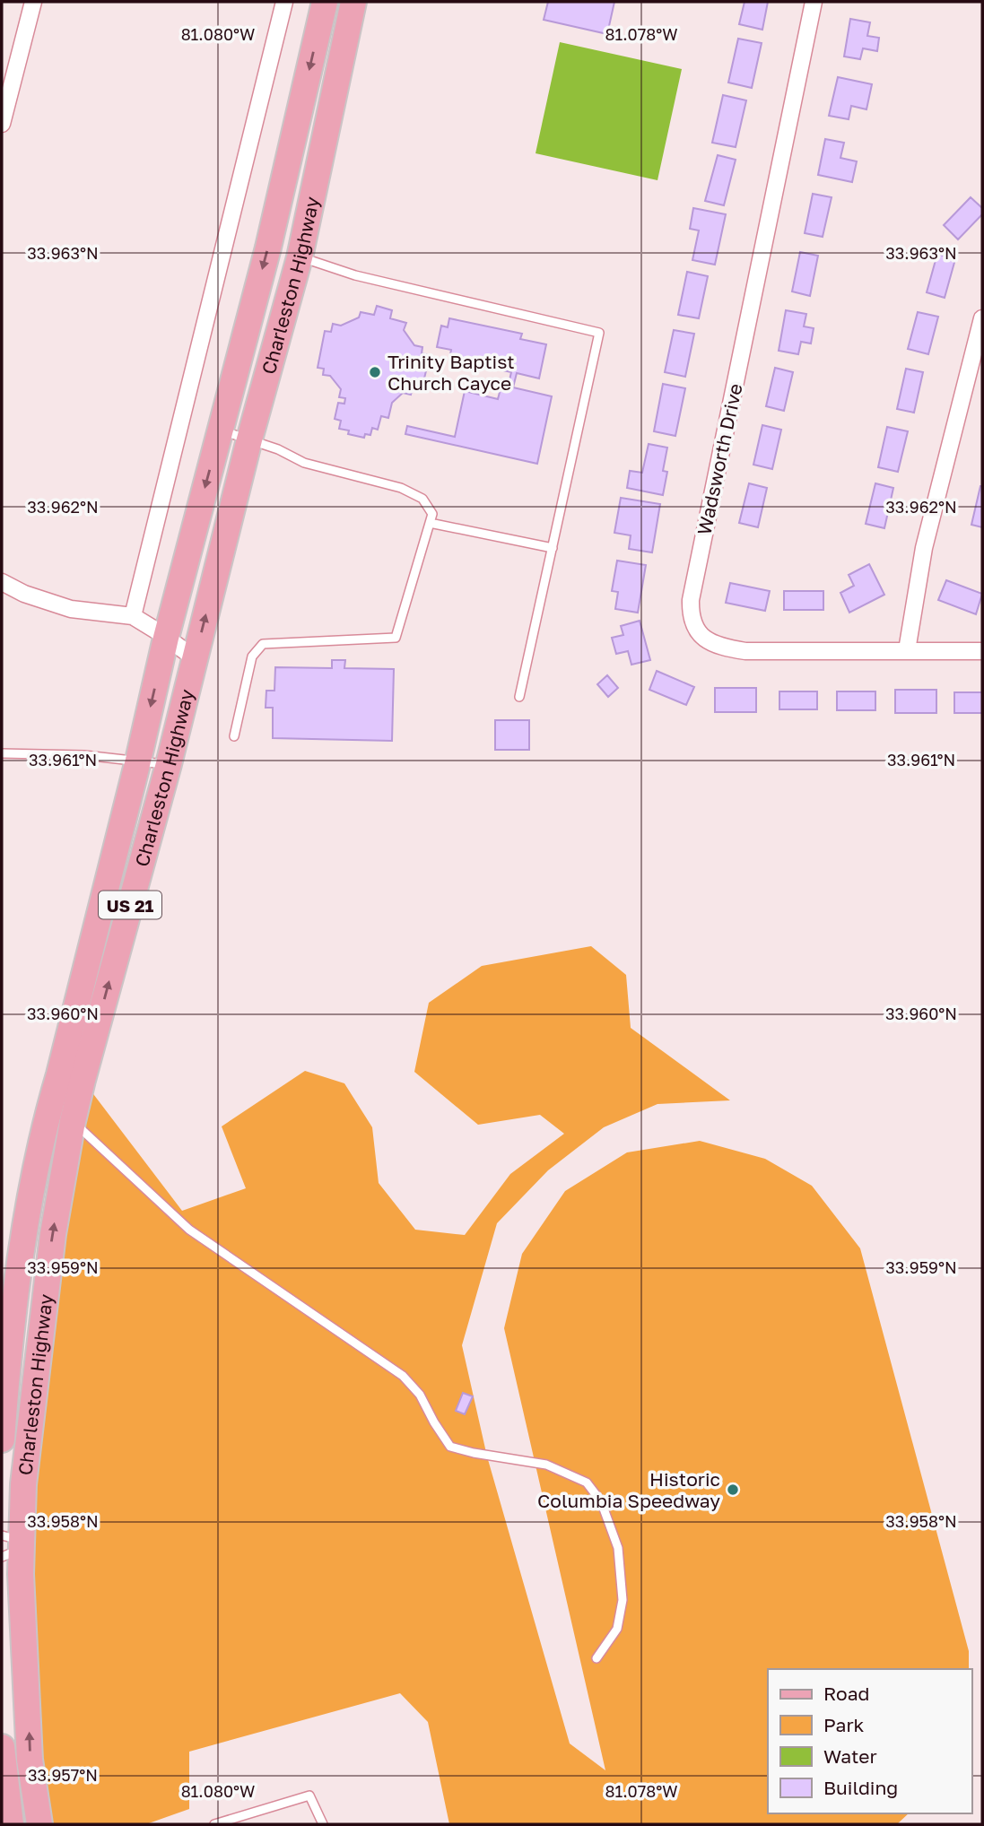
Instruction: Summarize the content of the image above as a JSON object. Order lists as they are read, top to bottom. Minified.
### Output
{"streets":{"main road":["Charleston Highway","US 21"],"street":["Wadsworth Drive"]},"places":["Trinity Baptist Church Cayce","Historic Columbia Speedway"],"legend":["Road","Park","Water","Building"],"coordinates":["81.080°W","81.078°W","33.963°N","33.962°N","33.961°N","33.960°N","33.959°N","33.958°N","33.957°N"]}
